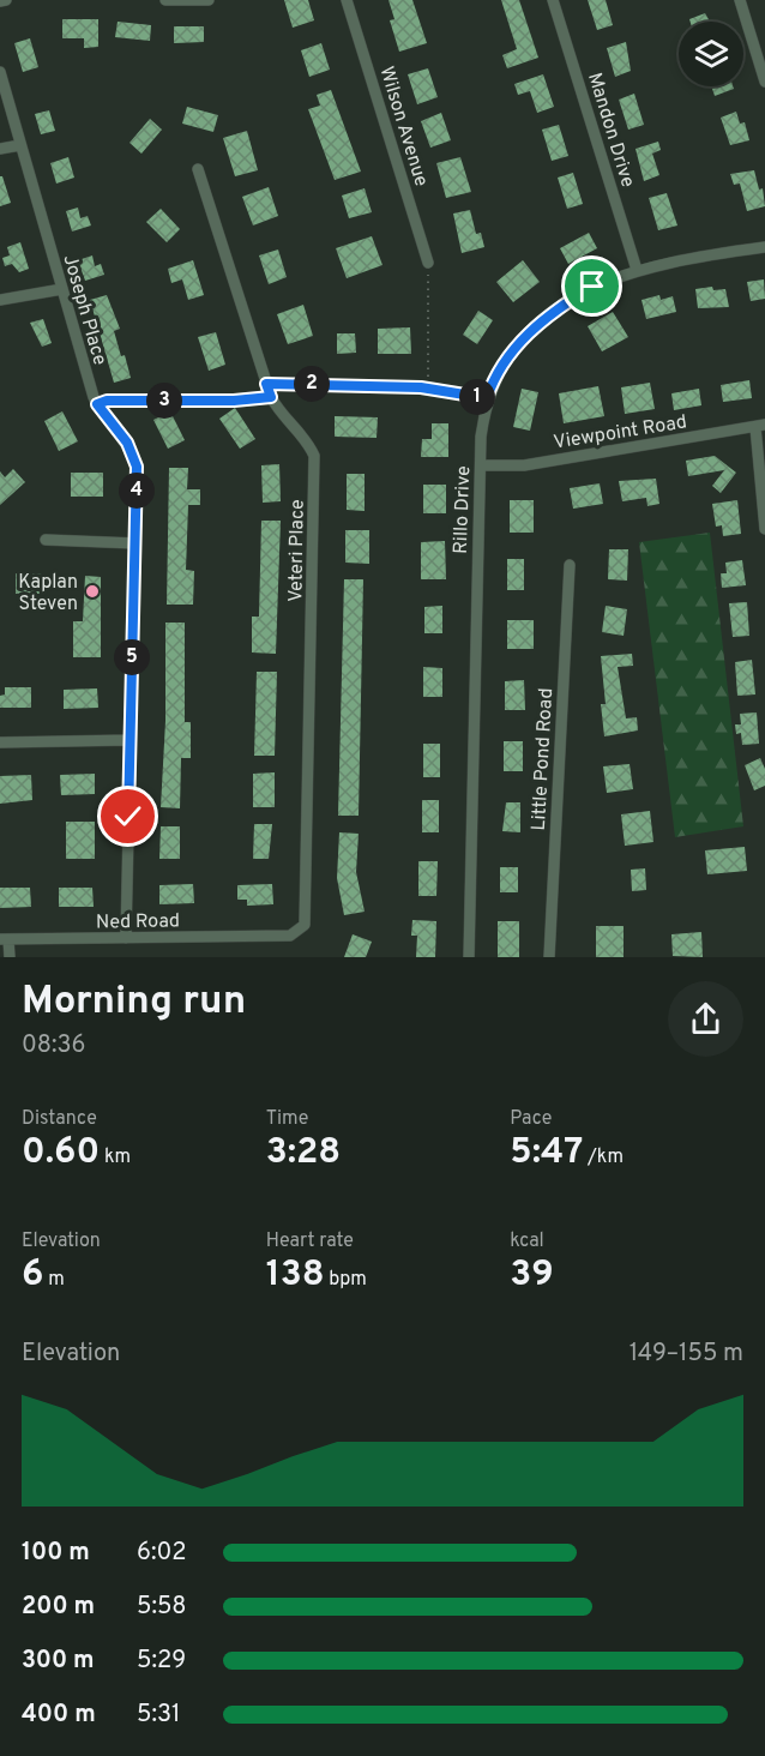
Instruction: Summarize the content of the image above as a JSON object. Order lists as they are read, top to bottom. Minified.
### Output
{"streets":{"street":["Wilson Avenue","Mandon Drive","Joseph Place","Viewpoint Road","Rillo Drive","Veteri Place","Little Pond Road","Ned Road"]},"crossings":[["Mandon Drive","Rillo Drive"],["Joseph Place","Ned Road"],["Viewpoint Road","Rillo Drive"],["Veteri Place","Ned Road"]],"places":["Kaplan Steven"],"page":{"pins":["2","1","3","4","5"],"heading":["Morning run","08:36"],"stats":[["Distance","0.60 km"],["Time","3:28"],["Pace","5:47 /km"],["Elevation","6 m"],["Heart rate","138 bpm"],["kcal","39"]],"chart":["Elevation","149–155 m"],"list":[{"name":"100 m","note":"6:02"},{"name":"200 m","note":"5:58"},{"name":"300 m","note":"5:29"},{"name":"400 m","note":"5:31"}]}}
